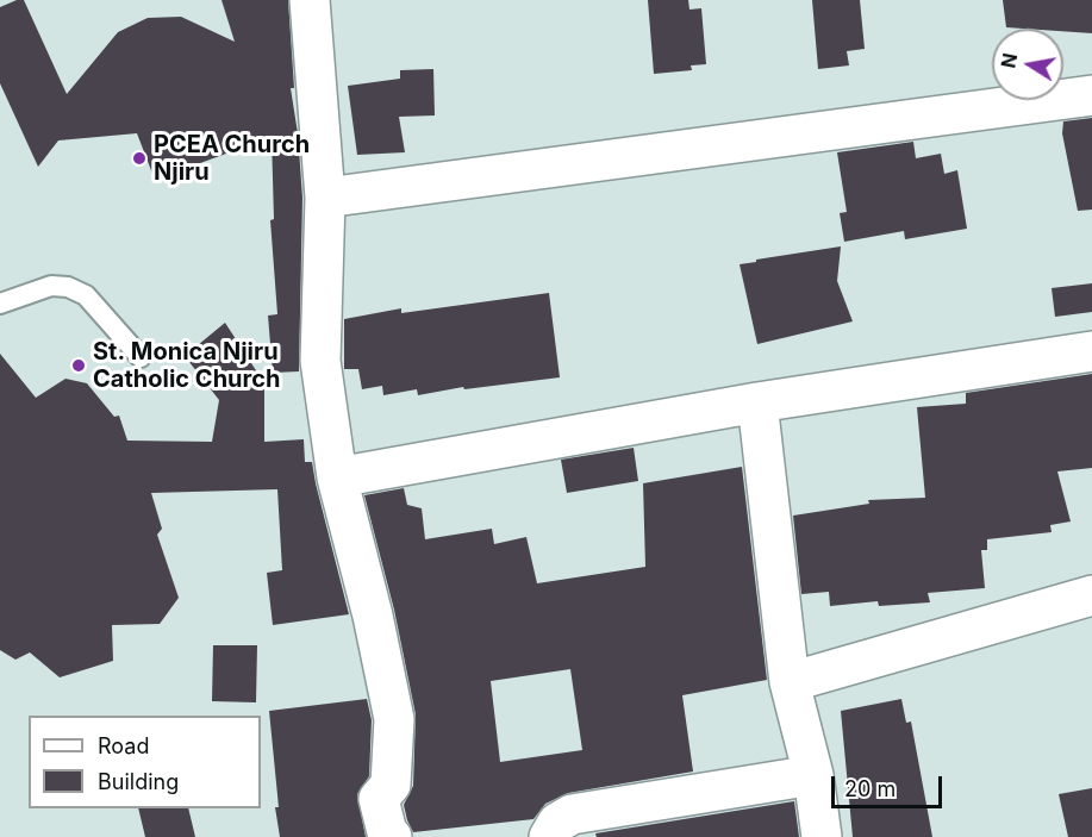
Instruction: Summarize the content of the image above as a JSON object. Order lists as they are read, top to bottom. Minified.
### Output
{"places":["PCEA Church Njiru","St. Monica Njiru Catholic Church"],"legend":["Road","Building"],"scale_bar":"20 m","north":"left"}
